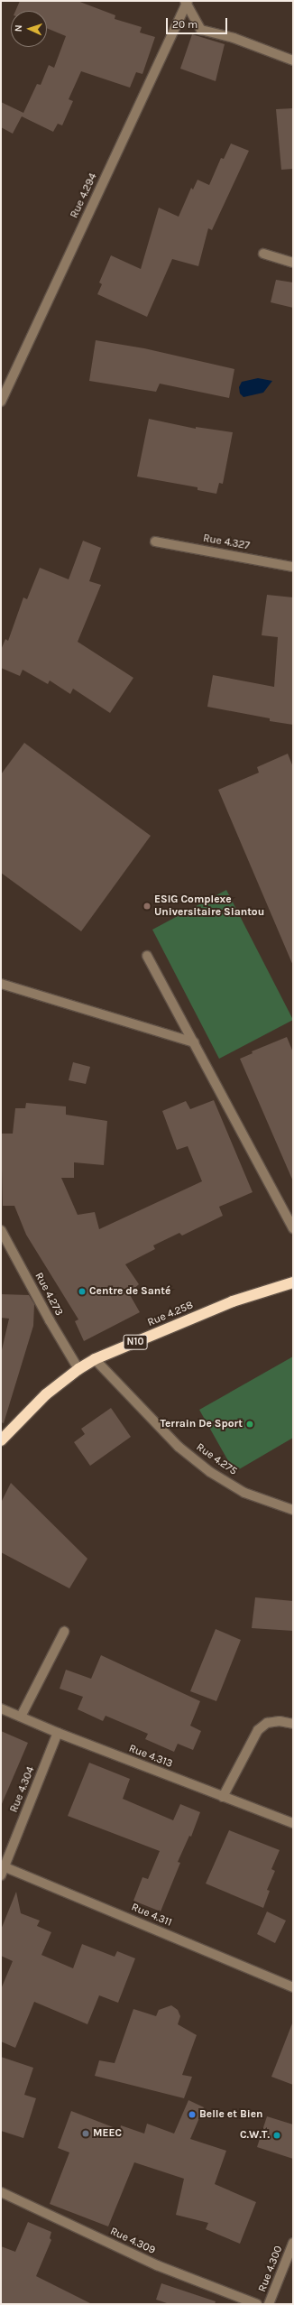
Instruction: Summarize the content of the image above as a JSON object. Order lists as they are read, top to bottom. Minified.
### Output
{"streets":{"highway":["Rue 4.258","N10"],"street":["Rue 4.294","Rue 4.327","Rue 4.273","Rue 4.275","Rue 4.313","Rue 4.304","Rue 4.311","Rue 4.309","Rue 4.300"]},"crossings":[["Rue 4.273","Rue 4.258"],["Rue 4.258","Rue 4.275"],["Rue 4.313","Rue 4.304"],["Rue 4.304","Rue 4.311"]],"places":["ESIG Complexe Universitaire Siantou","Centre de Santé","Terrain De Sport","Belle et Bien","MEEC","C.W.T."],"scale_bar":"20 m","north":"left"}
